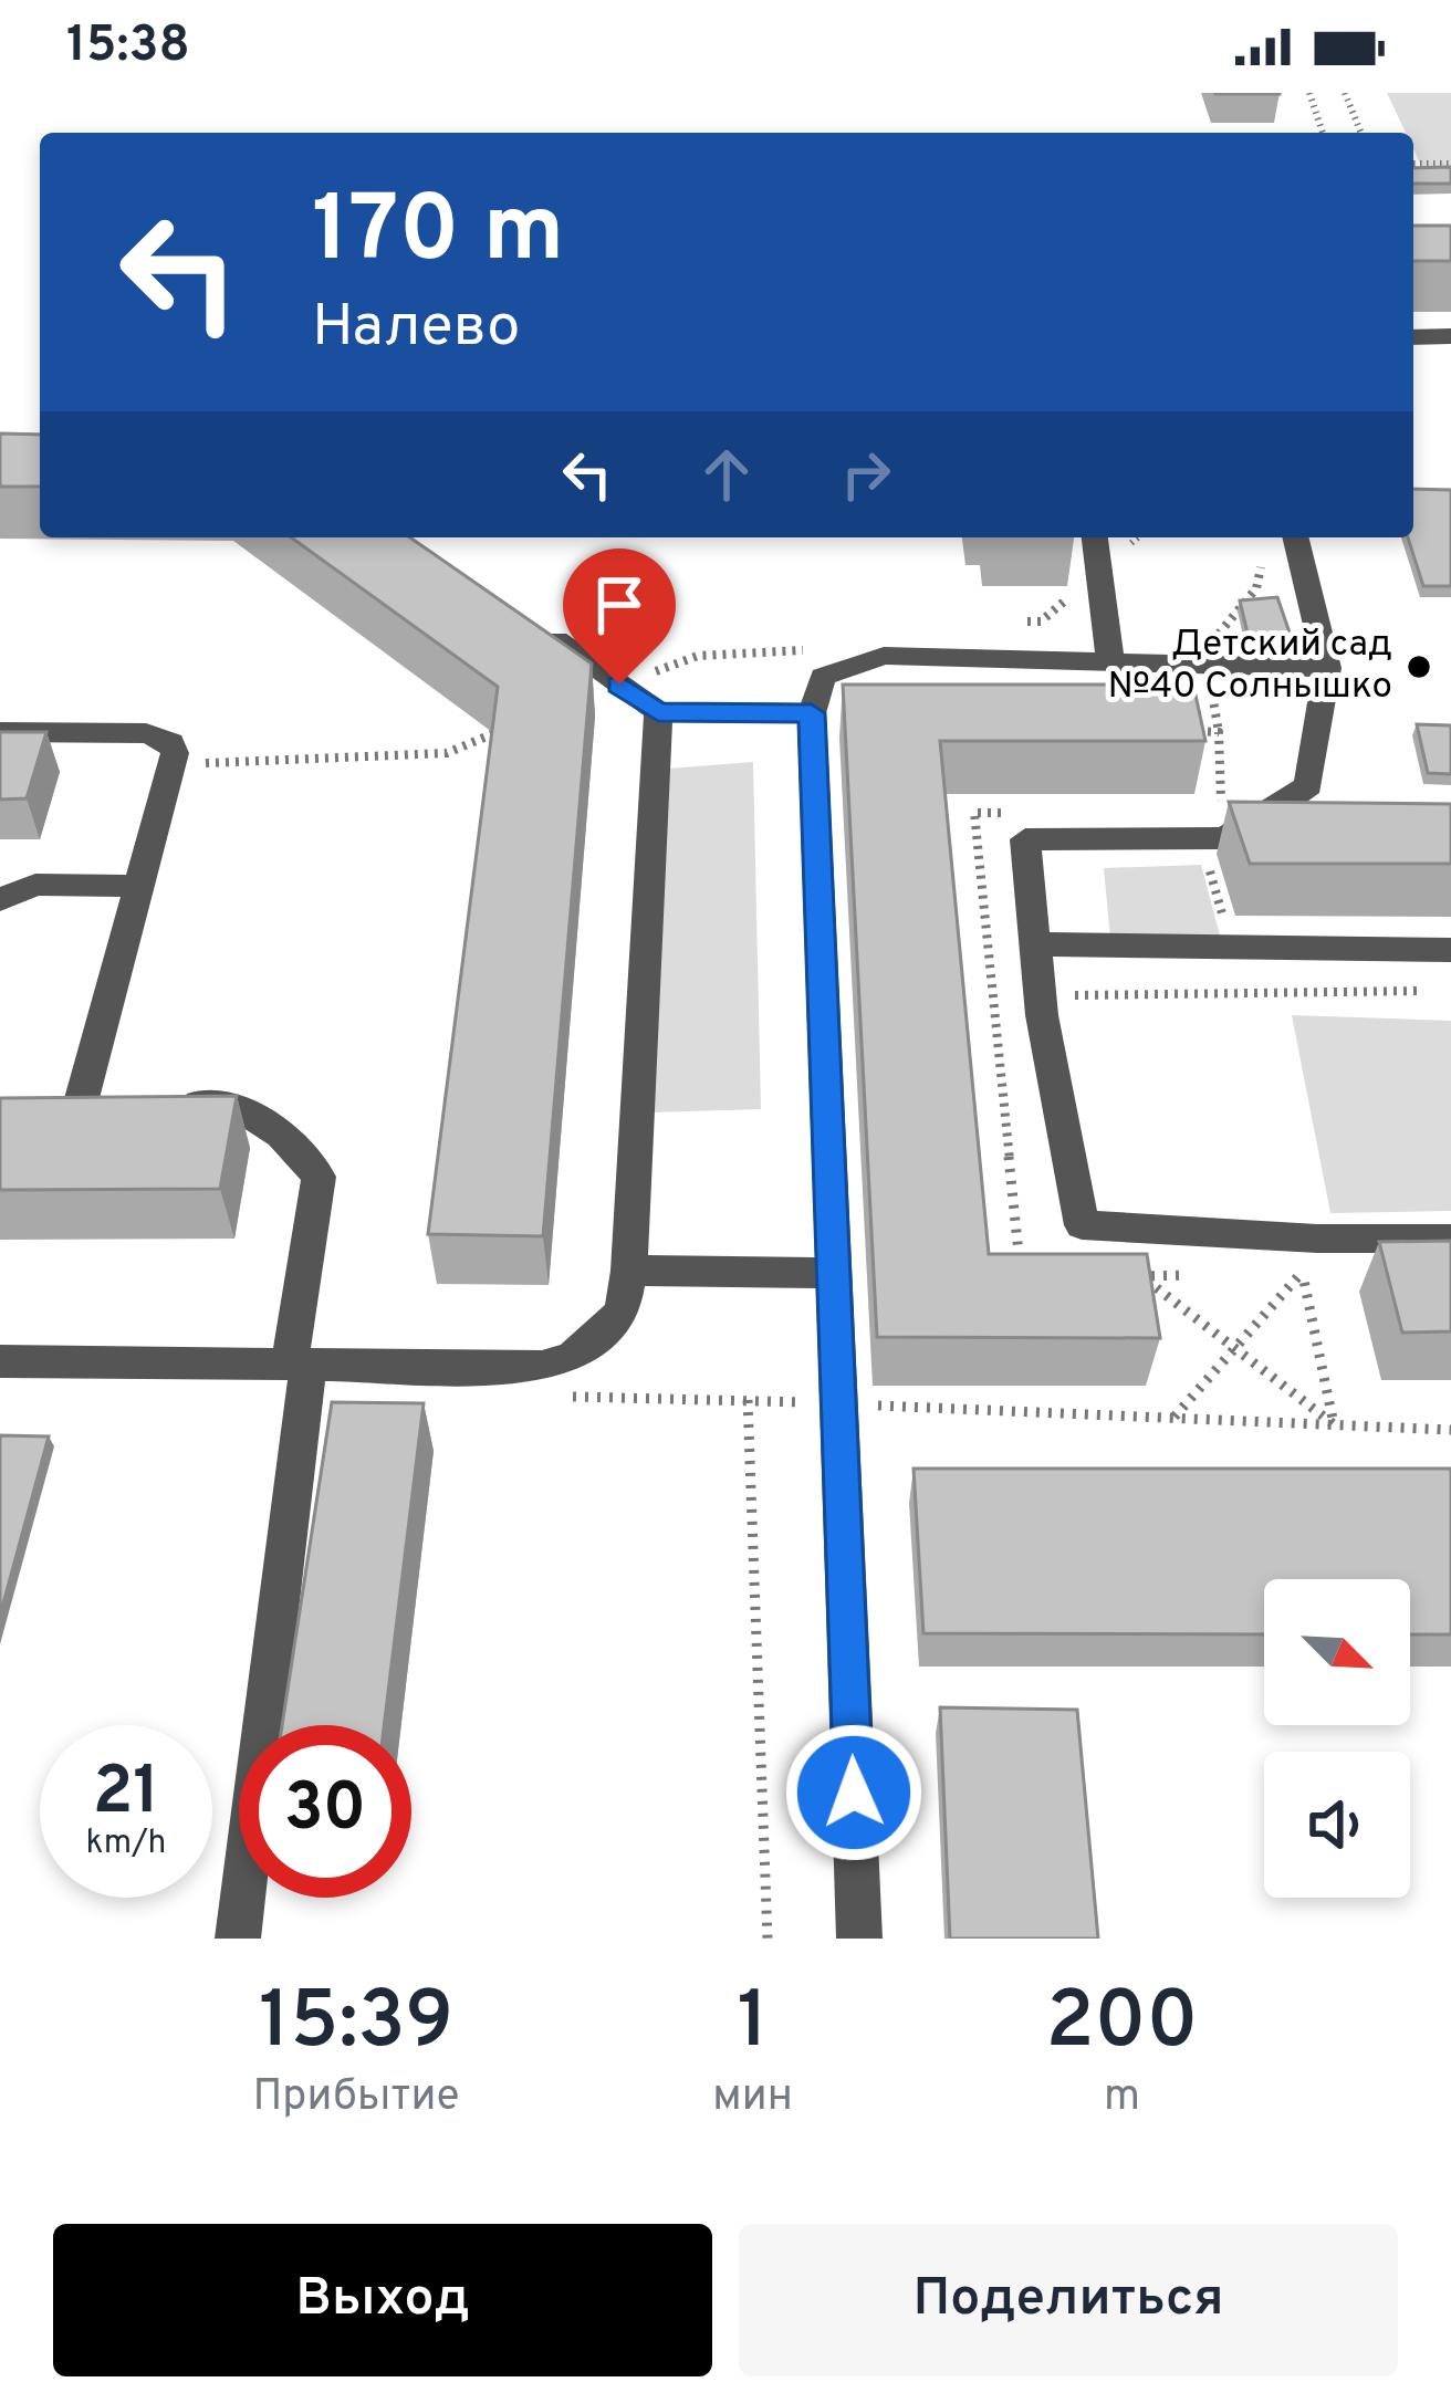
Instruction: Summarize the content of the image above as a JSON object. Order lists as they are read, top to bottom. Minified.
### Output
{"places":["Детский сад №40 Солнышко"],"north":"bottom right","page":{"status":"15:38","turn":["170 m","Налево"],"speed":"21 km/h","limit":"30","eta":["15:39","Прибытие","1","мин","200","m"],"buttons":["Выход","Поделиться"]}}
